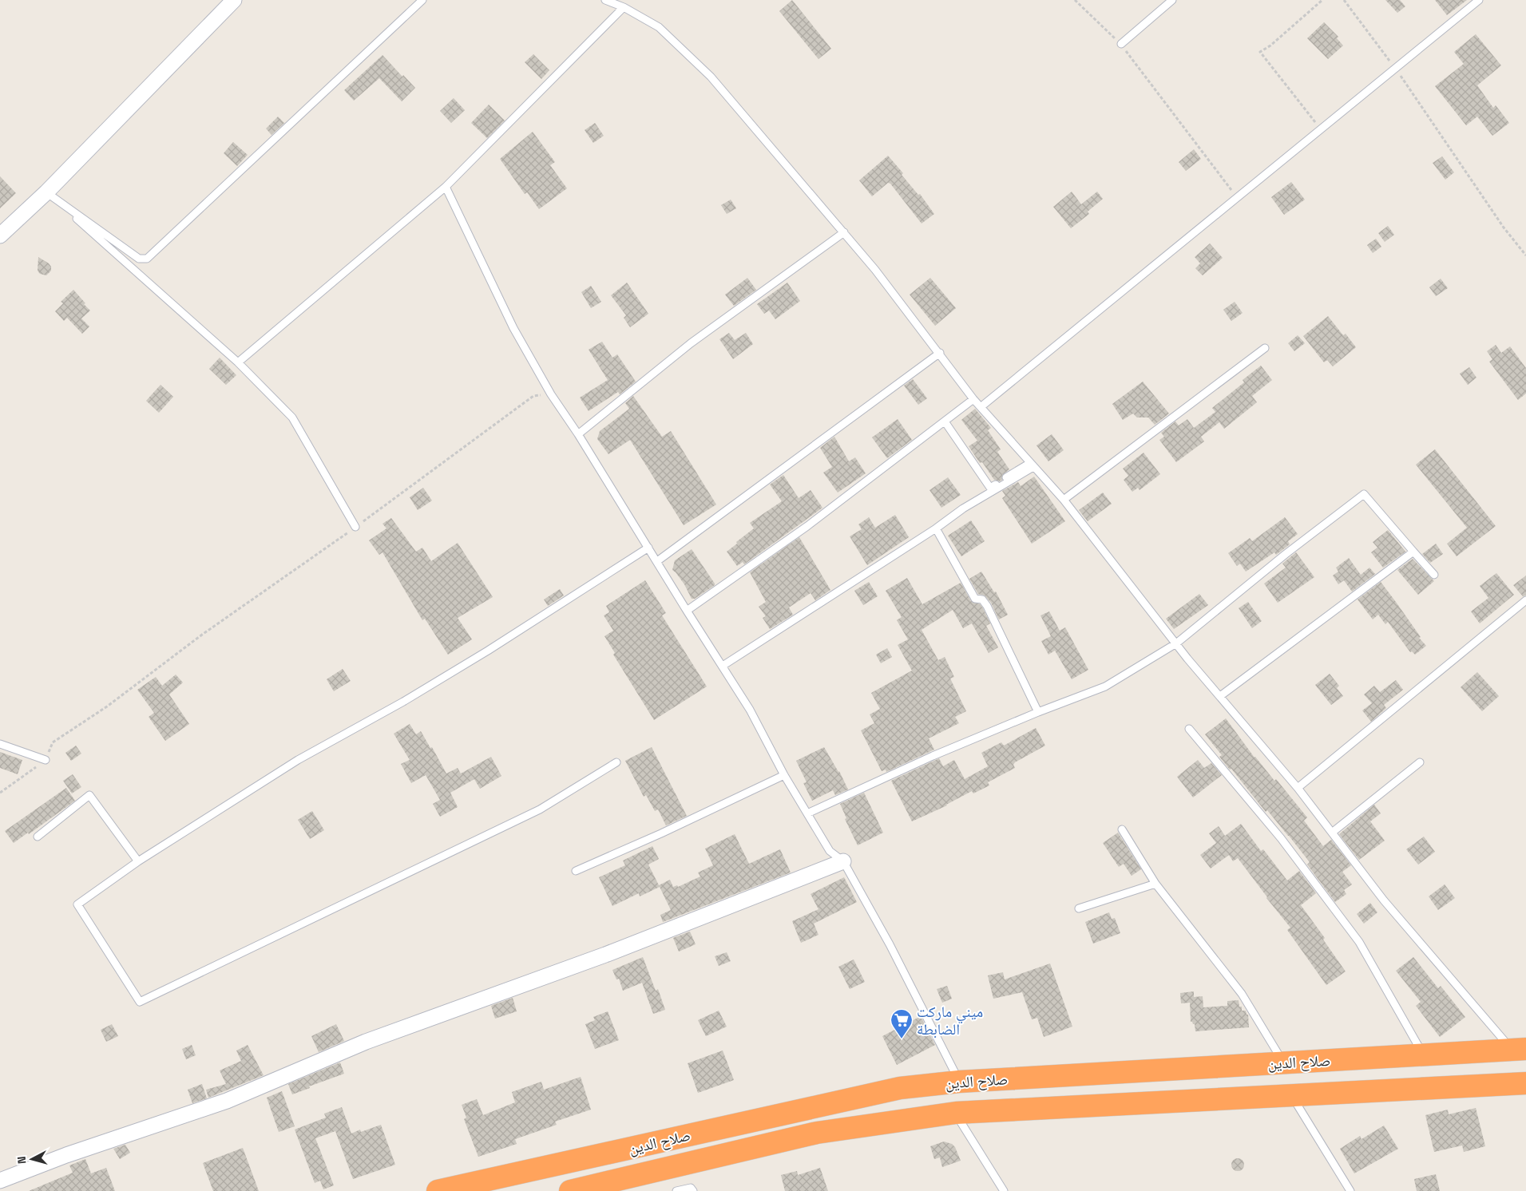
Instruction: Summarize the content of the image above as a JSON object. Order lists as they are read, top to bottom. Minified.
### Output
{"streets":{"highway":["صلاح الدين"]},"places":{"supermarket":["ميني ماركت الضابطة"]},"north":"left"}
